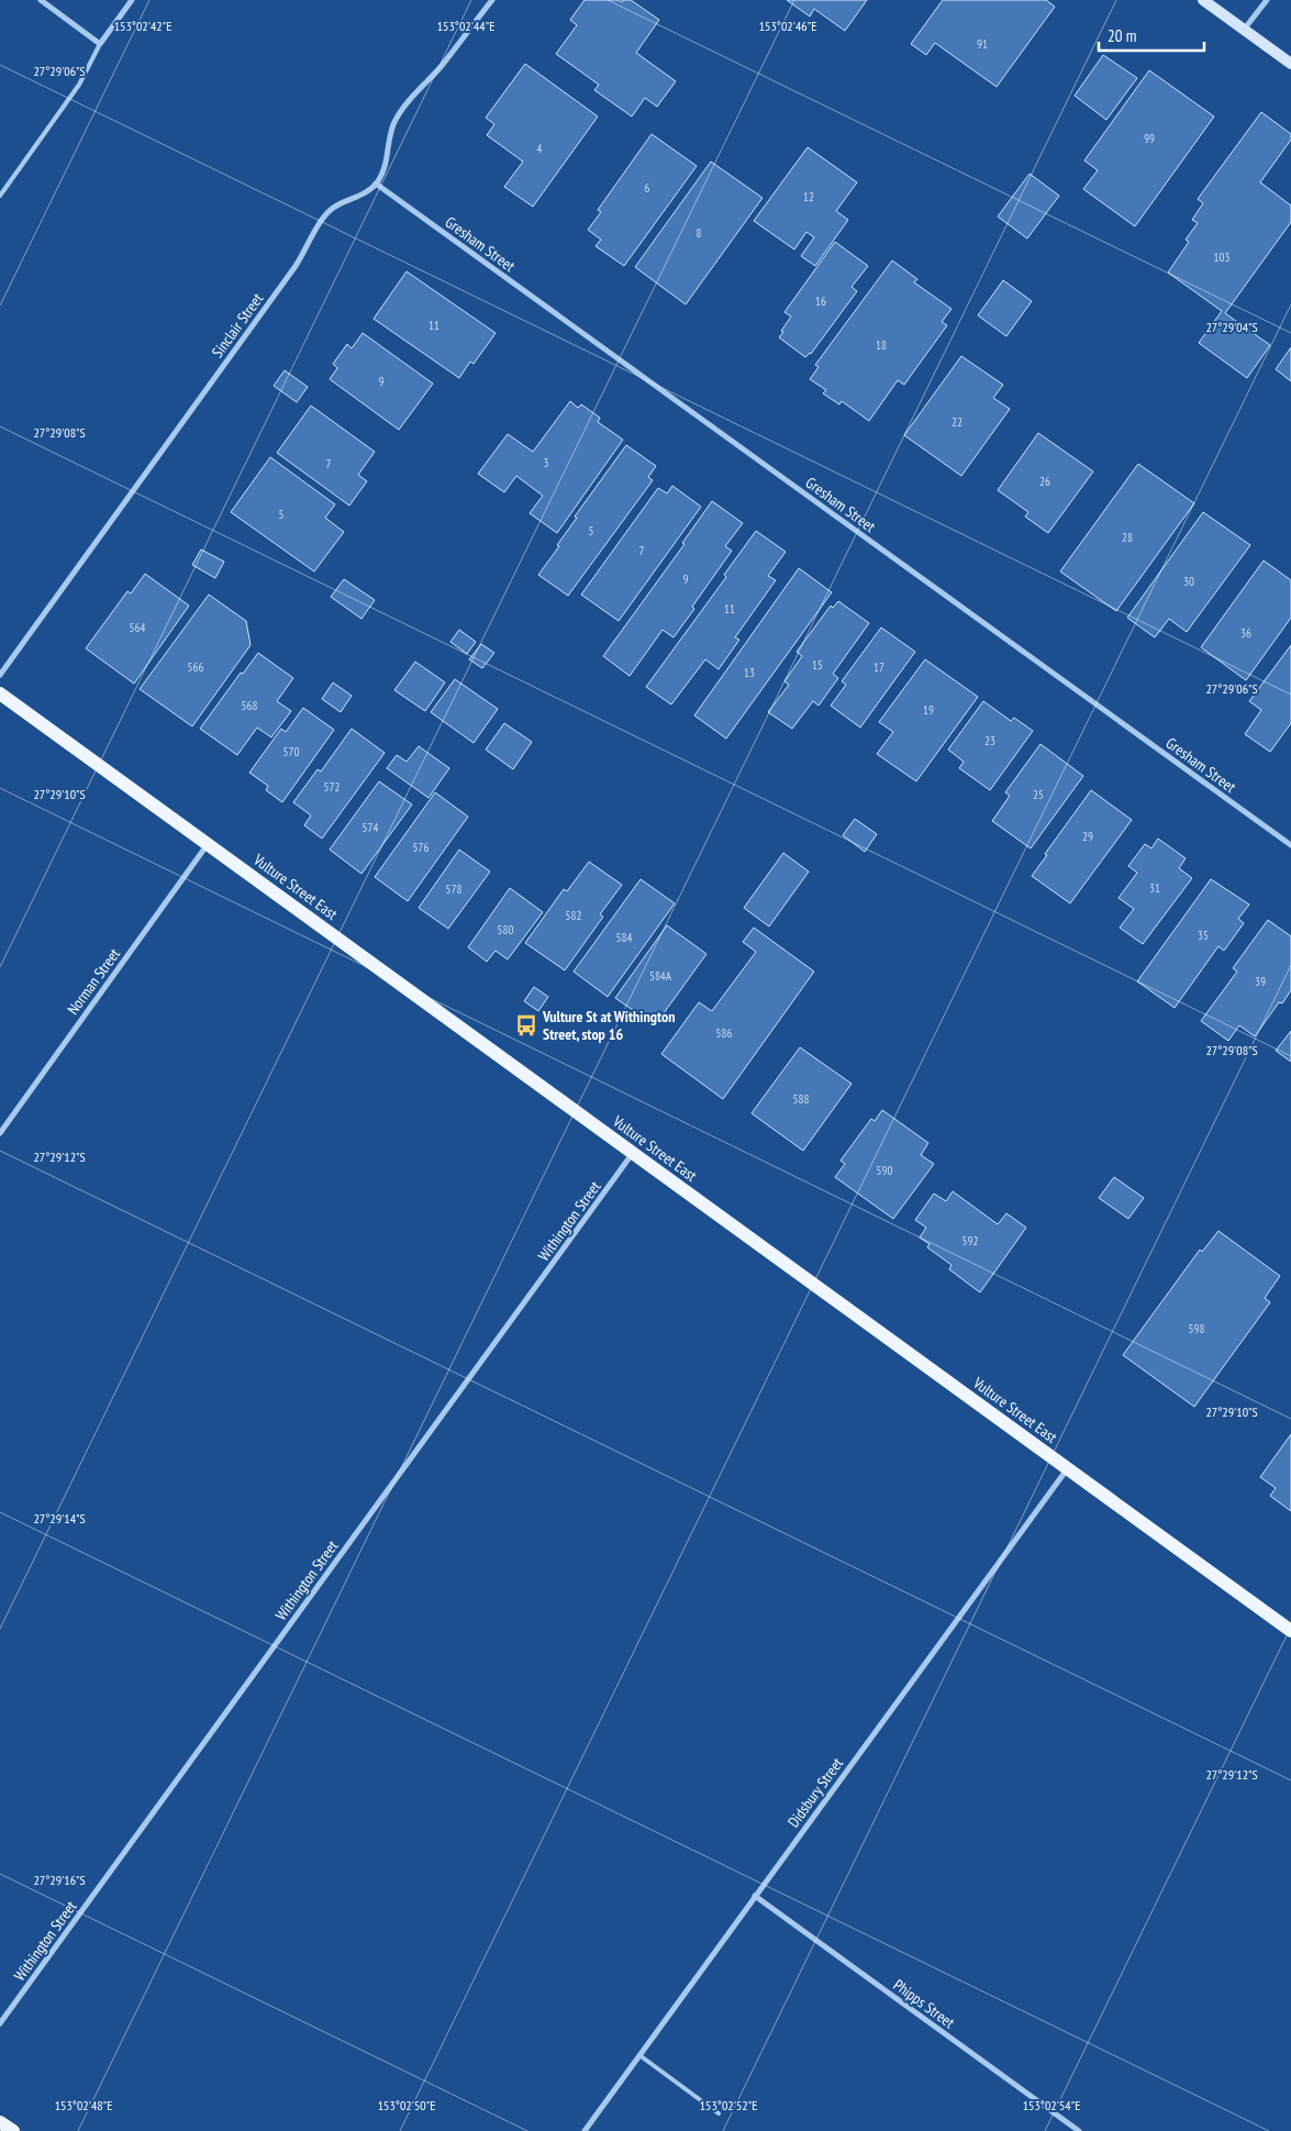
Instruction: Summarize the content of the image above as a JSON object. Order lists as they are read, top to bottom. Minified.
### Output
{"streets":{"main road":["Vulture Street East"],"street":["Gresham Street","Sinclair Street","Norman Street","Withington Street","Didsbury Street","Phipps Street"]},"crossings":[["Gresham Street","Sinclair Street"],["Vulture Street East","Norman Street"],["Vulture Street East","Withington Street"],["Vulture Street East","Didsbury Street"],["Didsbury Street","Phipps Street"]],"places":{"bus stop":["Vulture St at Withington Street, stop 16"]},"house_numbers":["91","99","4","6","12","8","103","16","11","18","9","22","3","7","26","5","5","28","7","9","30","11","564","36","15","566","17","13","568","19","23","570","572","25","574","29","576","31","578","582","580","35","584","584A","39","586","588","590","592","598"],"scale_bar":"20 m","coordinates":["153°02'42\"E","153°02'44\"E","153°02'46\"E","27°29'06\"S","27°29'04\"S","27°29'08\"S","27°29'10\"S","27°29'12\"S","27°29'14\"S","27°29'16\"S","153°02'48\"E","153°02'50\"E","153°02'52\"E","153°02'54\"E"]}
